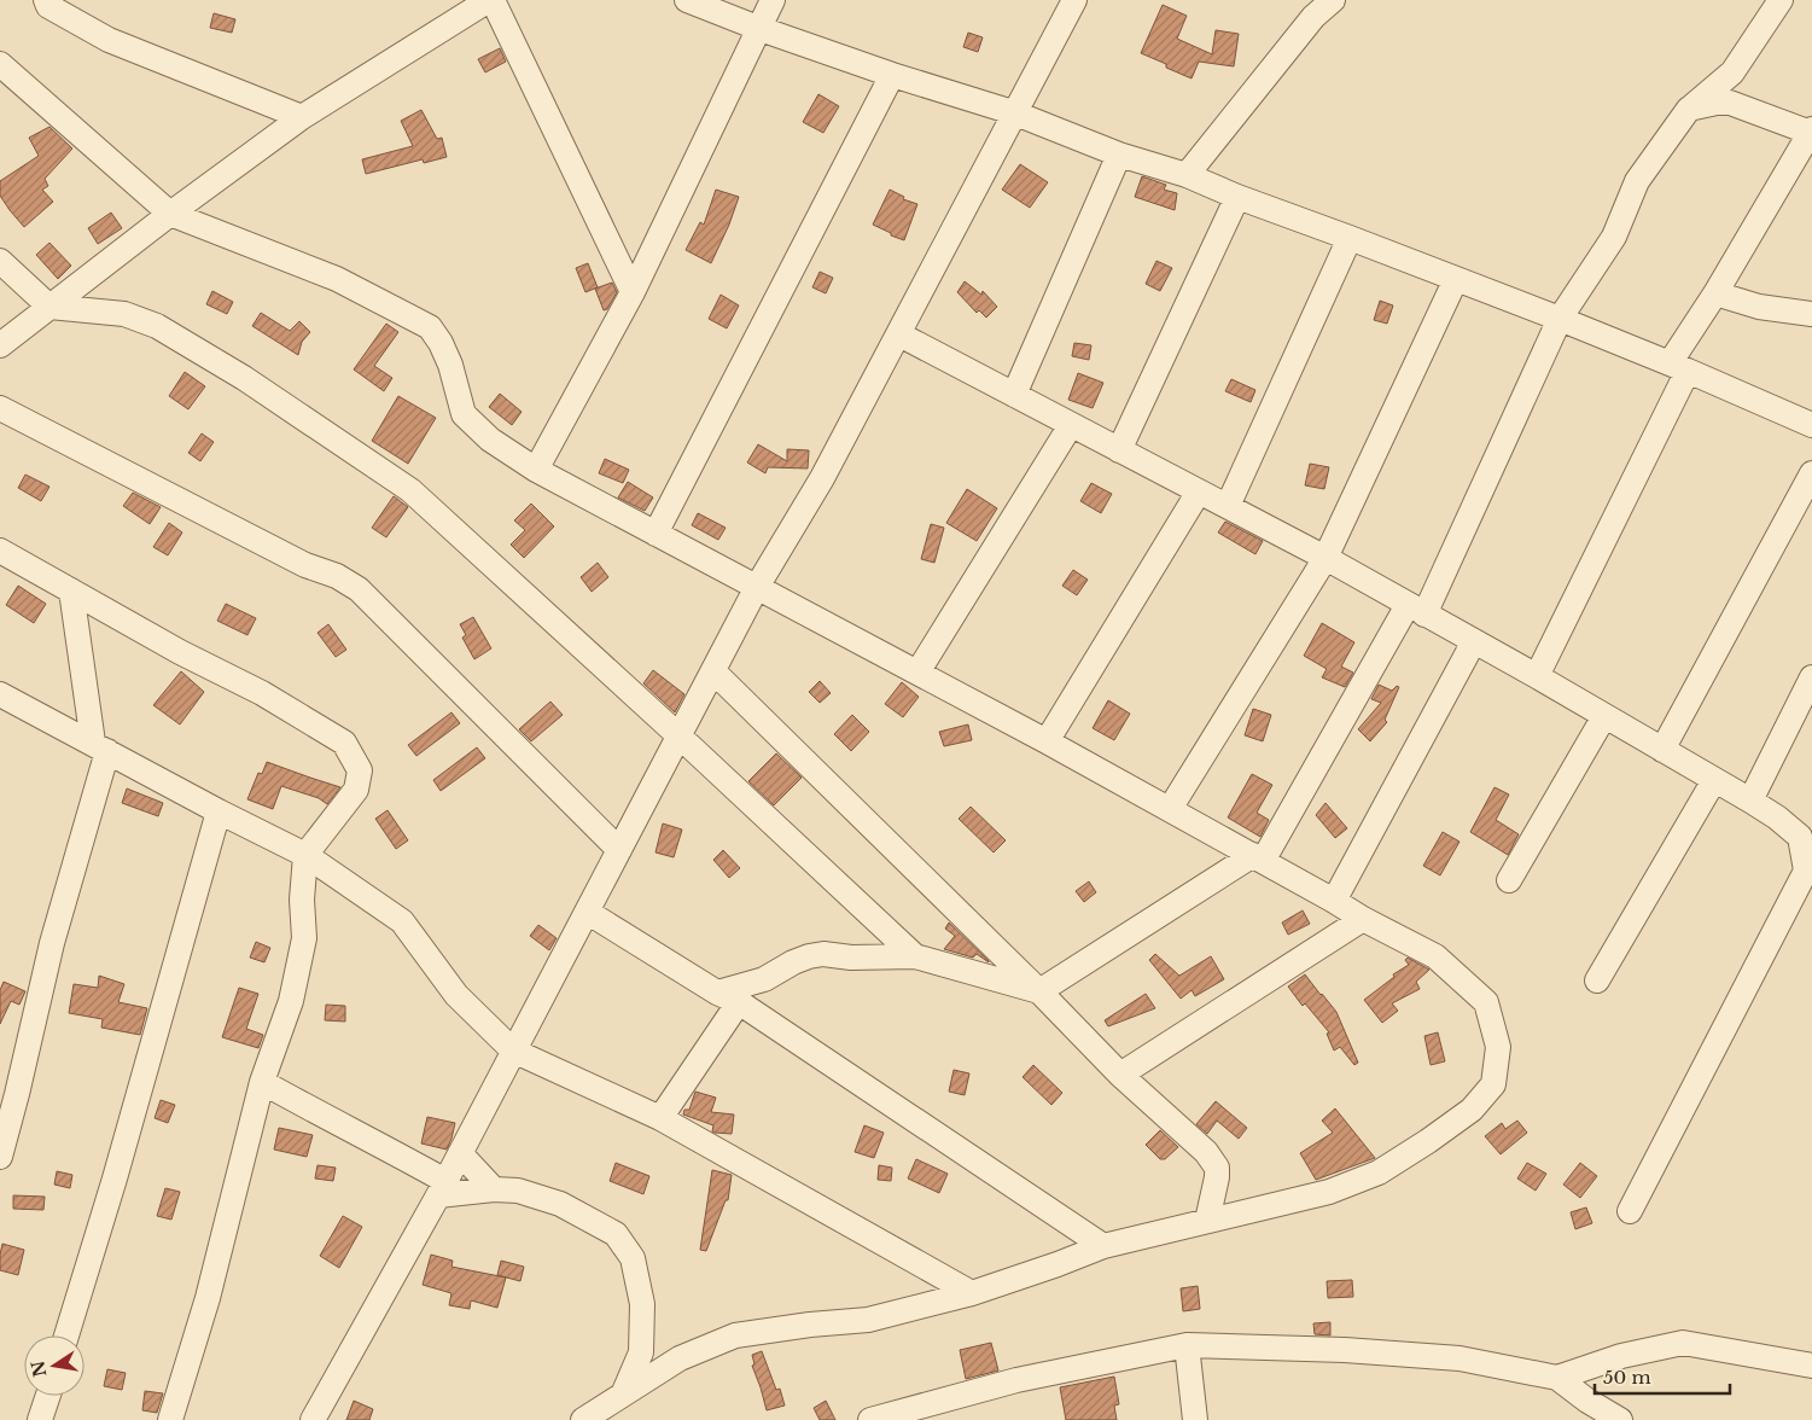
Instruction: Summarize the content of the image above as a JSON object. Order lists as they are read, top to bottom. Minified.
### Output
{"scale_bar":"50 m","north":"left"}
